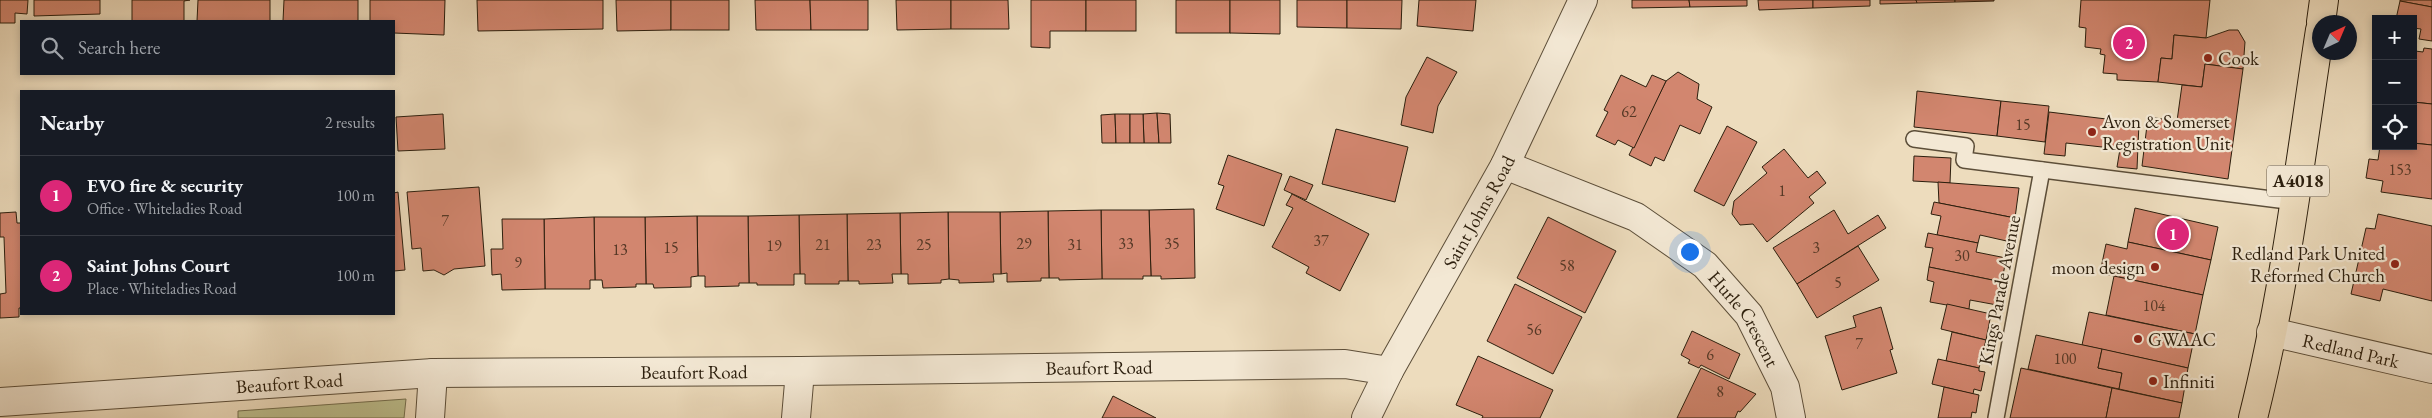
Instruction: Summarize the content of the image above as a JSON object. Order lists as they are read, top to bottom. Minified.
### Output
{"streets":{"main road":["A4018"],"street":["Saint Johns Road","Hurle Crescent","Redland Park","Beaufort Road"],"lane":["Kings Parade Avenue"]},"crossings":[["A4018","Redland Park"],["Saint Johns Road","Hurle Crescent"],["Saint Johns Road","Beaufort Road"]],"places":["Cook","Avon & Somerset Registration Unit","Redland Park United Reformed Church","moon design","GWAAC","Infiniti"],"house_numbers":["62","15","153","1","7","37","29","33","35","21","23","25","31","19","15","3","13","30","9","58","5","104","56","7","6","100","8"],"north":"top right","page":{"map_buttons":["+","−"],"search":"Search here","pins":["2","1"],"heading":["Nearby","2 results"],"list":[{"mark":"1","name":"EVO fire & security","note":"Office · Whiteladies Road","value":"100 m"},{"mark":"2","name":"Saint Johns Court","note":"Place · Whiteladies Road","value":"100 m"}]}}
